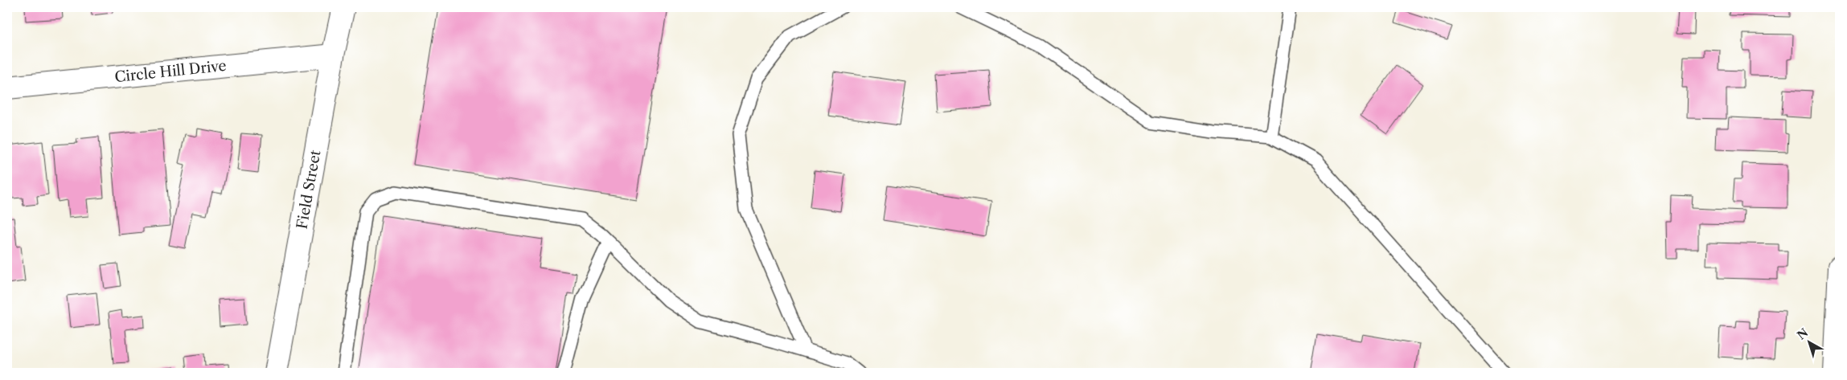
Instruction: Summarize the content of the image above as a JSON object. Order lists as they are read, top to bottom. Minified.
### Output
{"streets":{"street":["Circle Hill Drive","Field Street"]},"crossings":[["Circle Hill Drive","Field Street"]],"north":"top left"}
